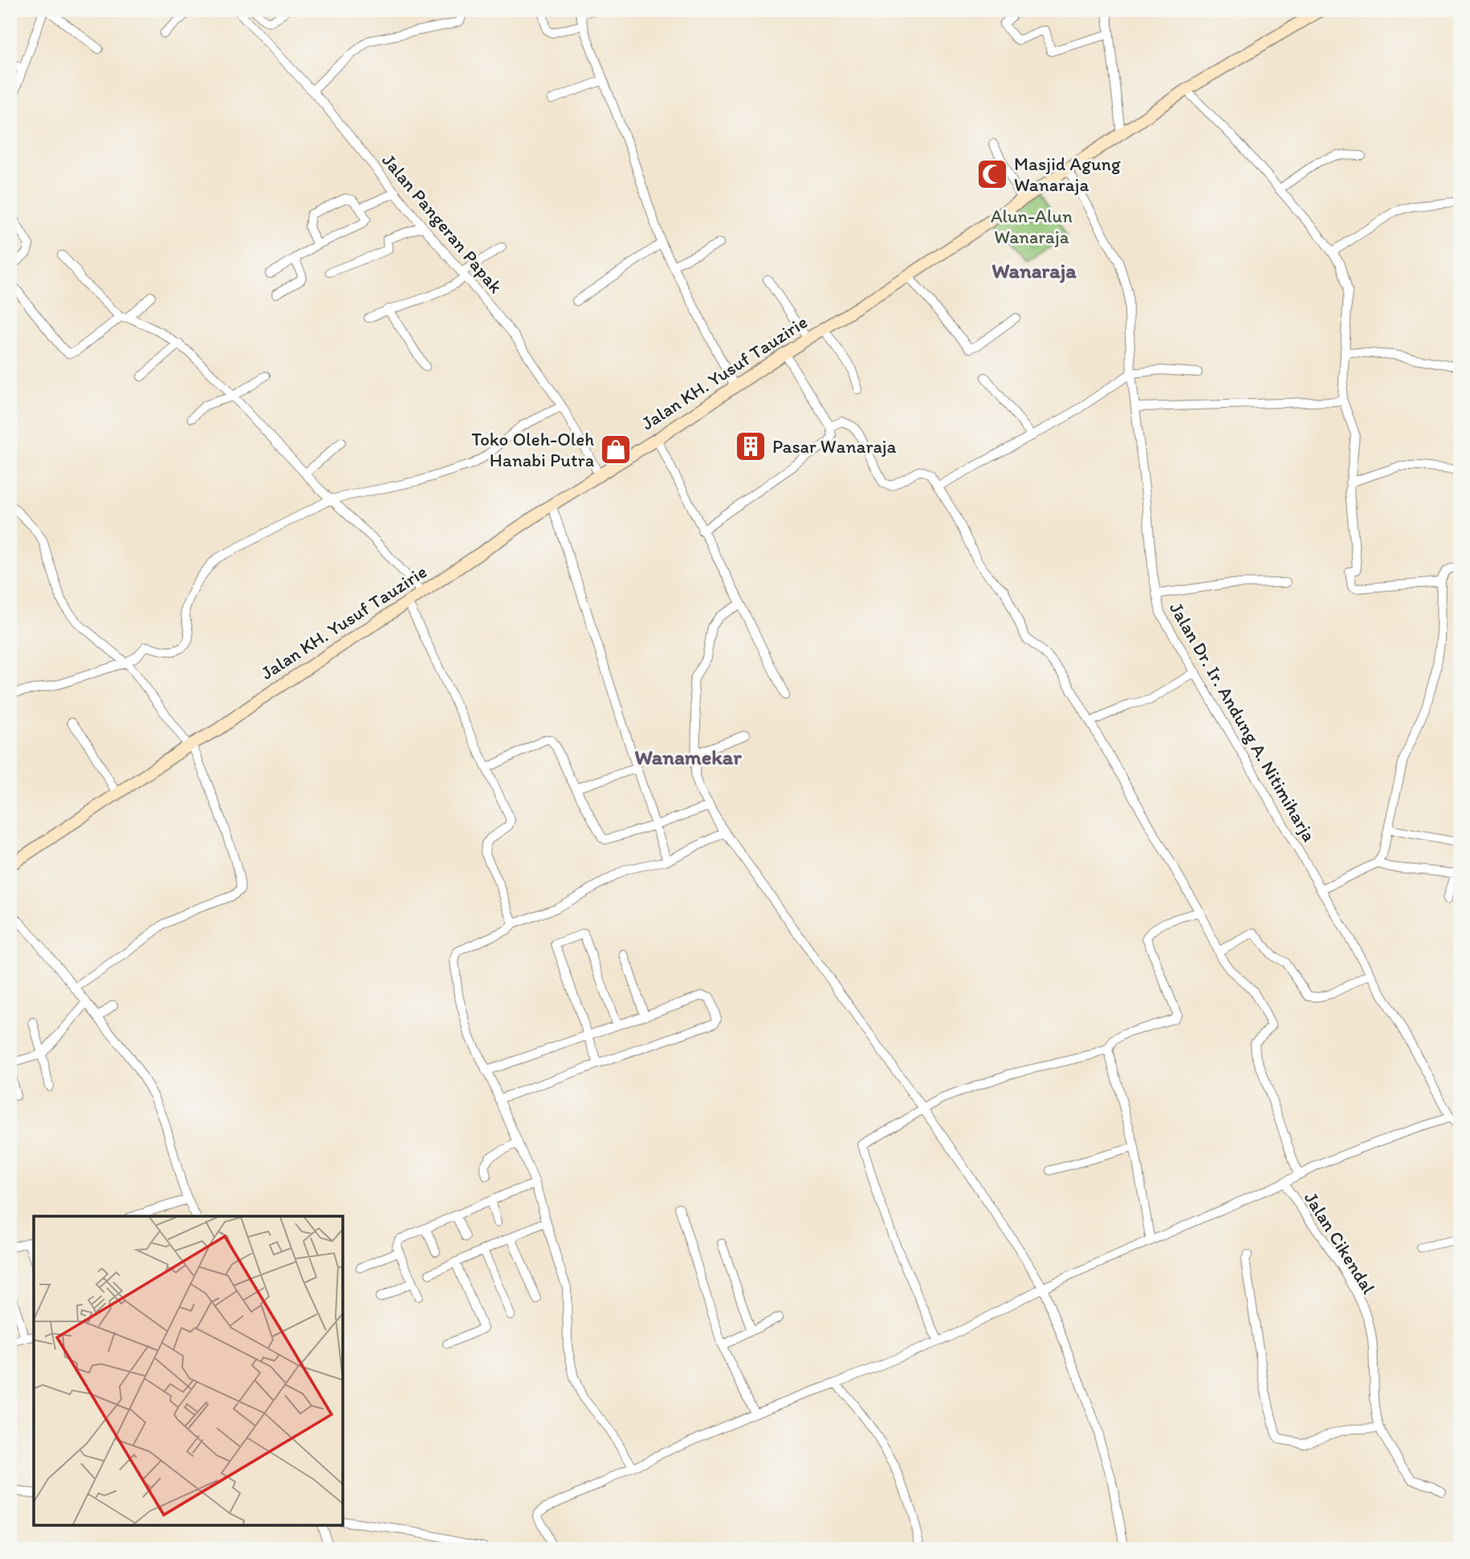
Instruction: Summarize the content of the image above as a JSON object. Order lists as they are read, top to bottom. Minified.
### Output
{"streets":{"main road":["Jalan KH. Yusuf Tauzirie"],"street":["Jalan Pangeran Papak","Jalan Dr. Ir. Andung A. Nitimiharja","Jalan Cikendal"]},"crossings":[["Jalan Pangeran Papak","Jalan KH. Yusuf Tauzirie"],["Jalan KH. Yusuf Tauzirie","Jalan Dr. Ir. Andung A. Nitimiharja"]],"districts":["Wanaraja","Wanamekar"],"parks":["Alun-Alun Wanaraja"],"places":{"mosque":["Masjid Agung Wanaraja"],"building":["Pasar Wanaraja"],"shop":["Toko Oleh-Oleh Hanabi Putra"]}}
